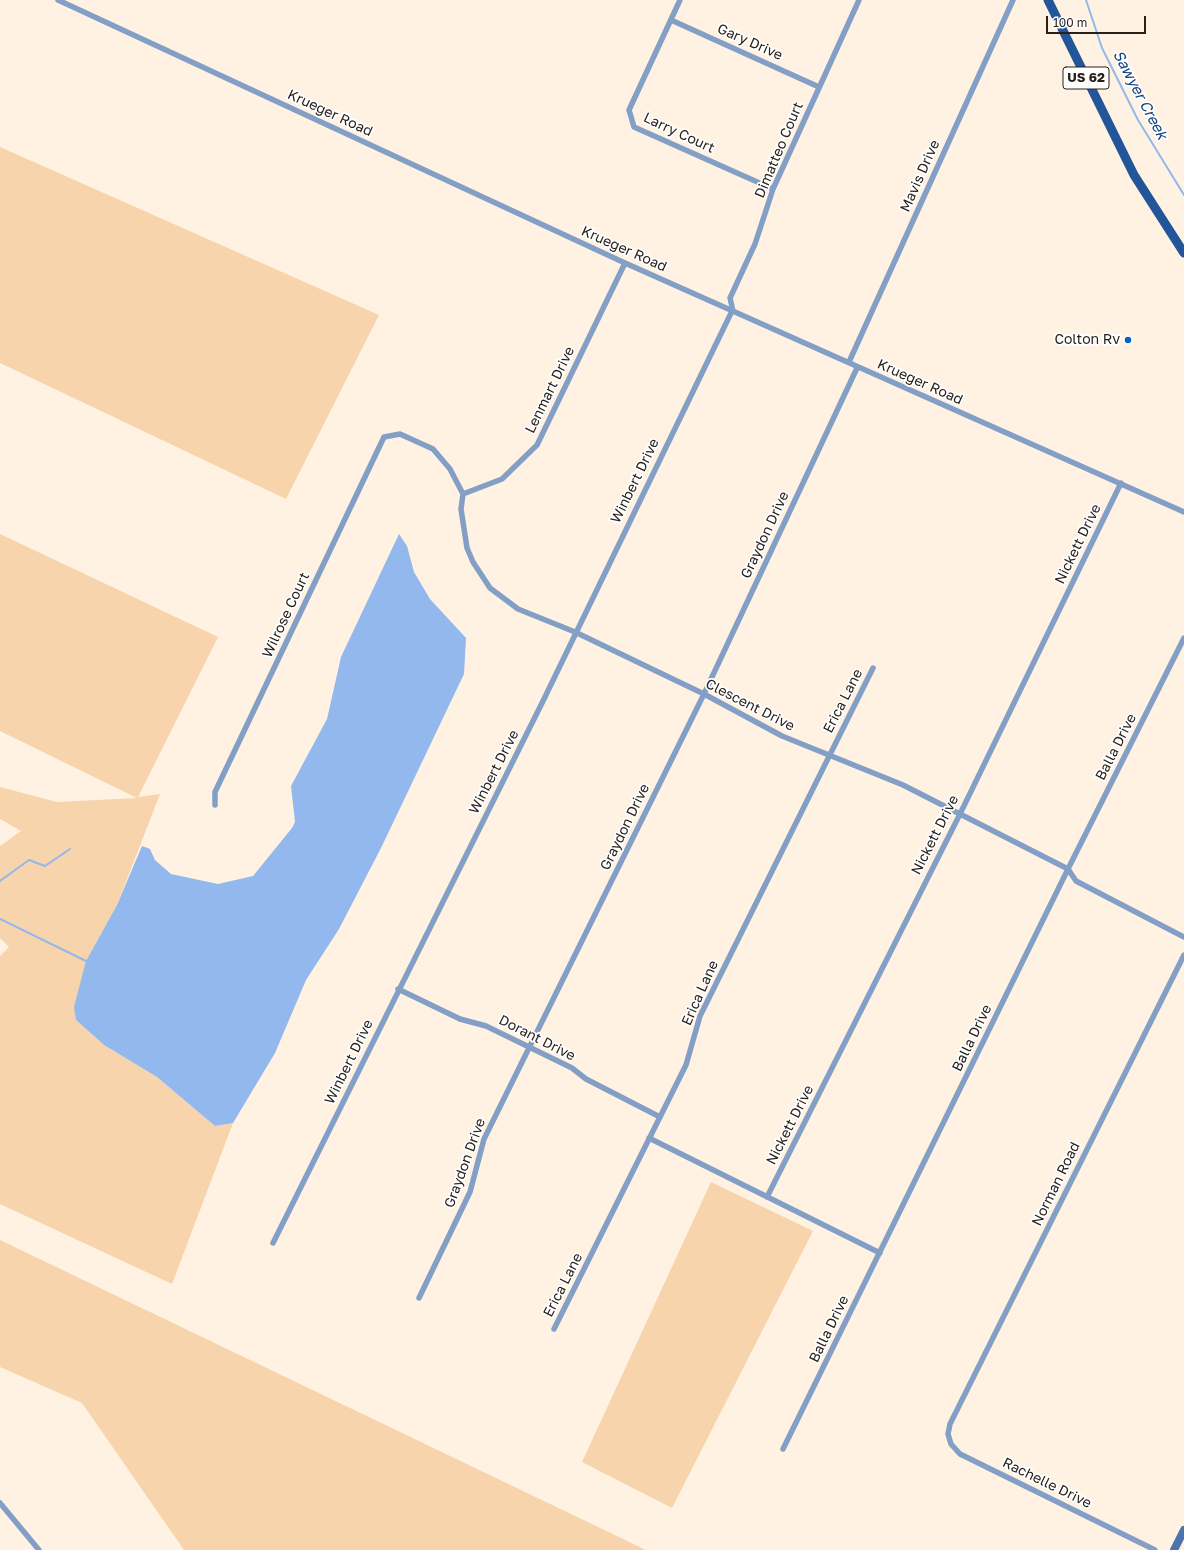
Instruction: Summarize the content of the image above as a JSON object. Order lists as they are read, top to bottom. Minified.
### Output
{"streets":{"main road":["US 62"],"street":["Gary Drive","Krueger Road","Larry Court","Dimatteo Court","Mavis Drive","Lenmart Drive","Winbert Drive","Graydon Drive","Nickett Drive","Wilrose Court","Erica Lane","Clescent Drive","Balla Drive","Dorant Drive","Norman Road","Rachelle Drive"]},"crossings":[["Gary Drive","Larry Court"],["Gary Drive","Dimatteo Court"],["Krueger Road","Dimatteo Court"],["Krueger Road","Mavis Drive"],["Krueger Road","Lenmart Drive"],["Krueger Road","Winbert Drive"],["Krueger Road","Graydon Drive"],["Krueger Road","Nickett Drive"],["Larry Court","Dimatteo Court"],["Dimatteo Court","Winbert Drive"],["Lenmart Drive","Wilrose Court"],["Lenmart Drive","Clescent Drive"],["Winbert Drive","Clescent Drive"],["Winbert Drive","Dorant Drive"],["Graydon Drive","Clescent Drive"],["Graydon Drive","Dorant Drive"],["Nickett Drive","Clescent Drive"],["Wilrose Court","Clescent Drive"],["Erica Lane","Clescent Drive"],["Erica Lane","Dorant Drive"],["Clescent Drive","Balla Drive"],["Norman Road","Rachelle Drive"]],"water":["Sawyer Creek"],"places":["Colton Rv"],"scale_bar":"100 m"}
